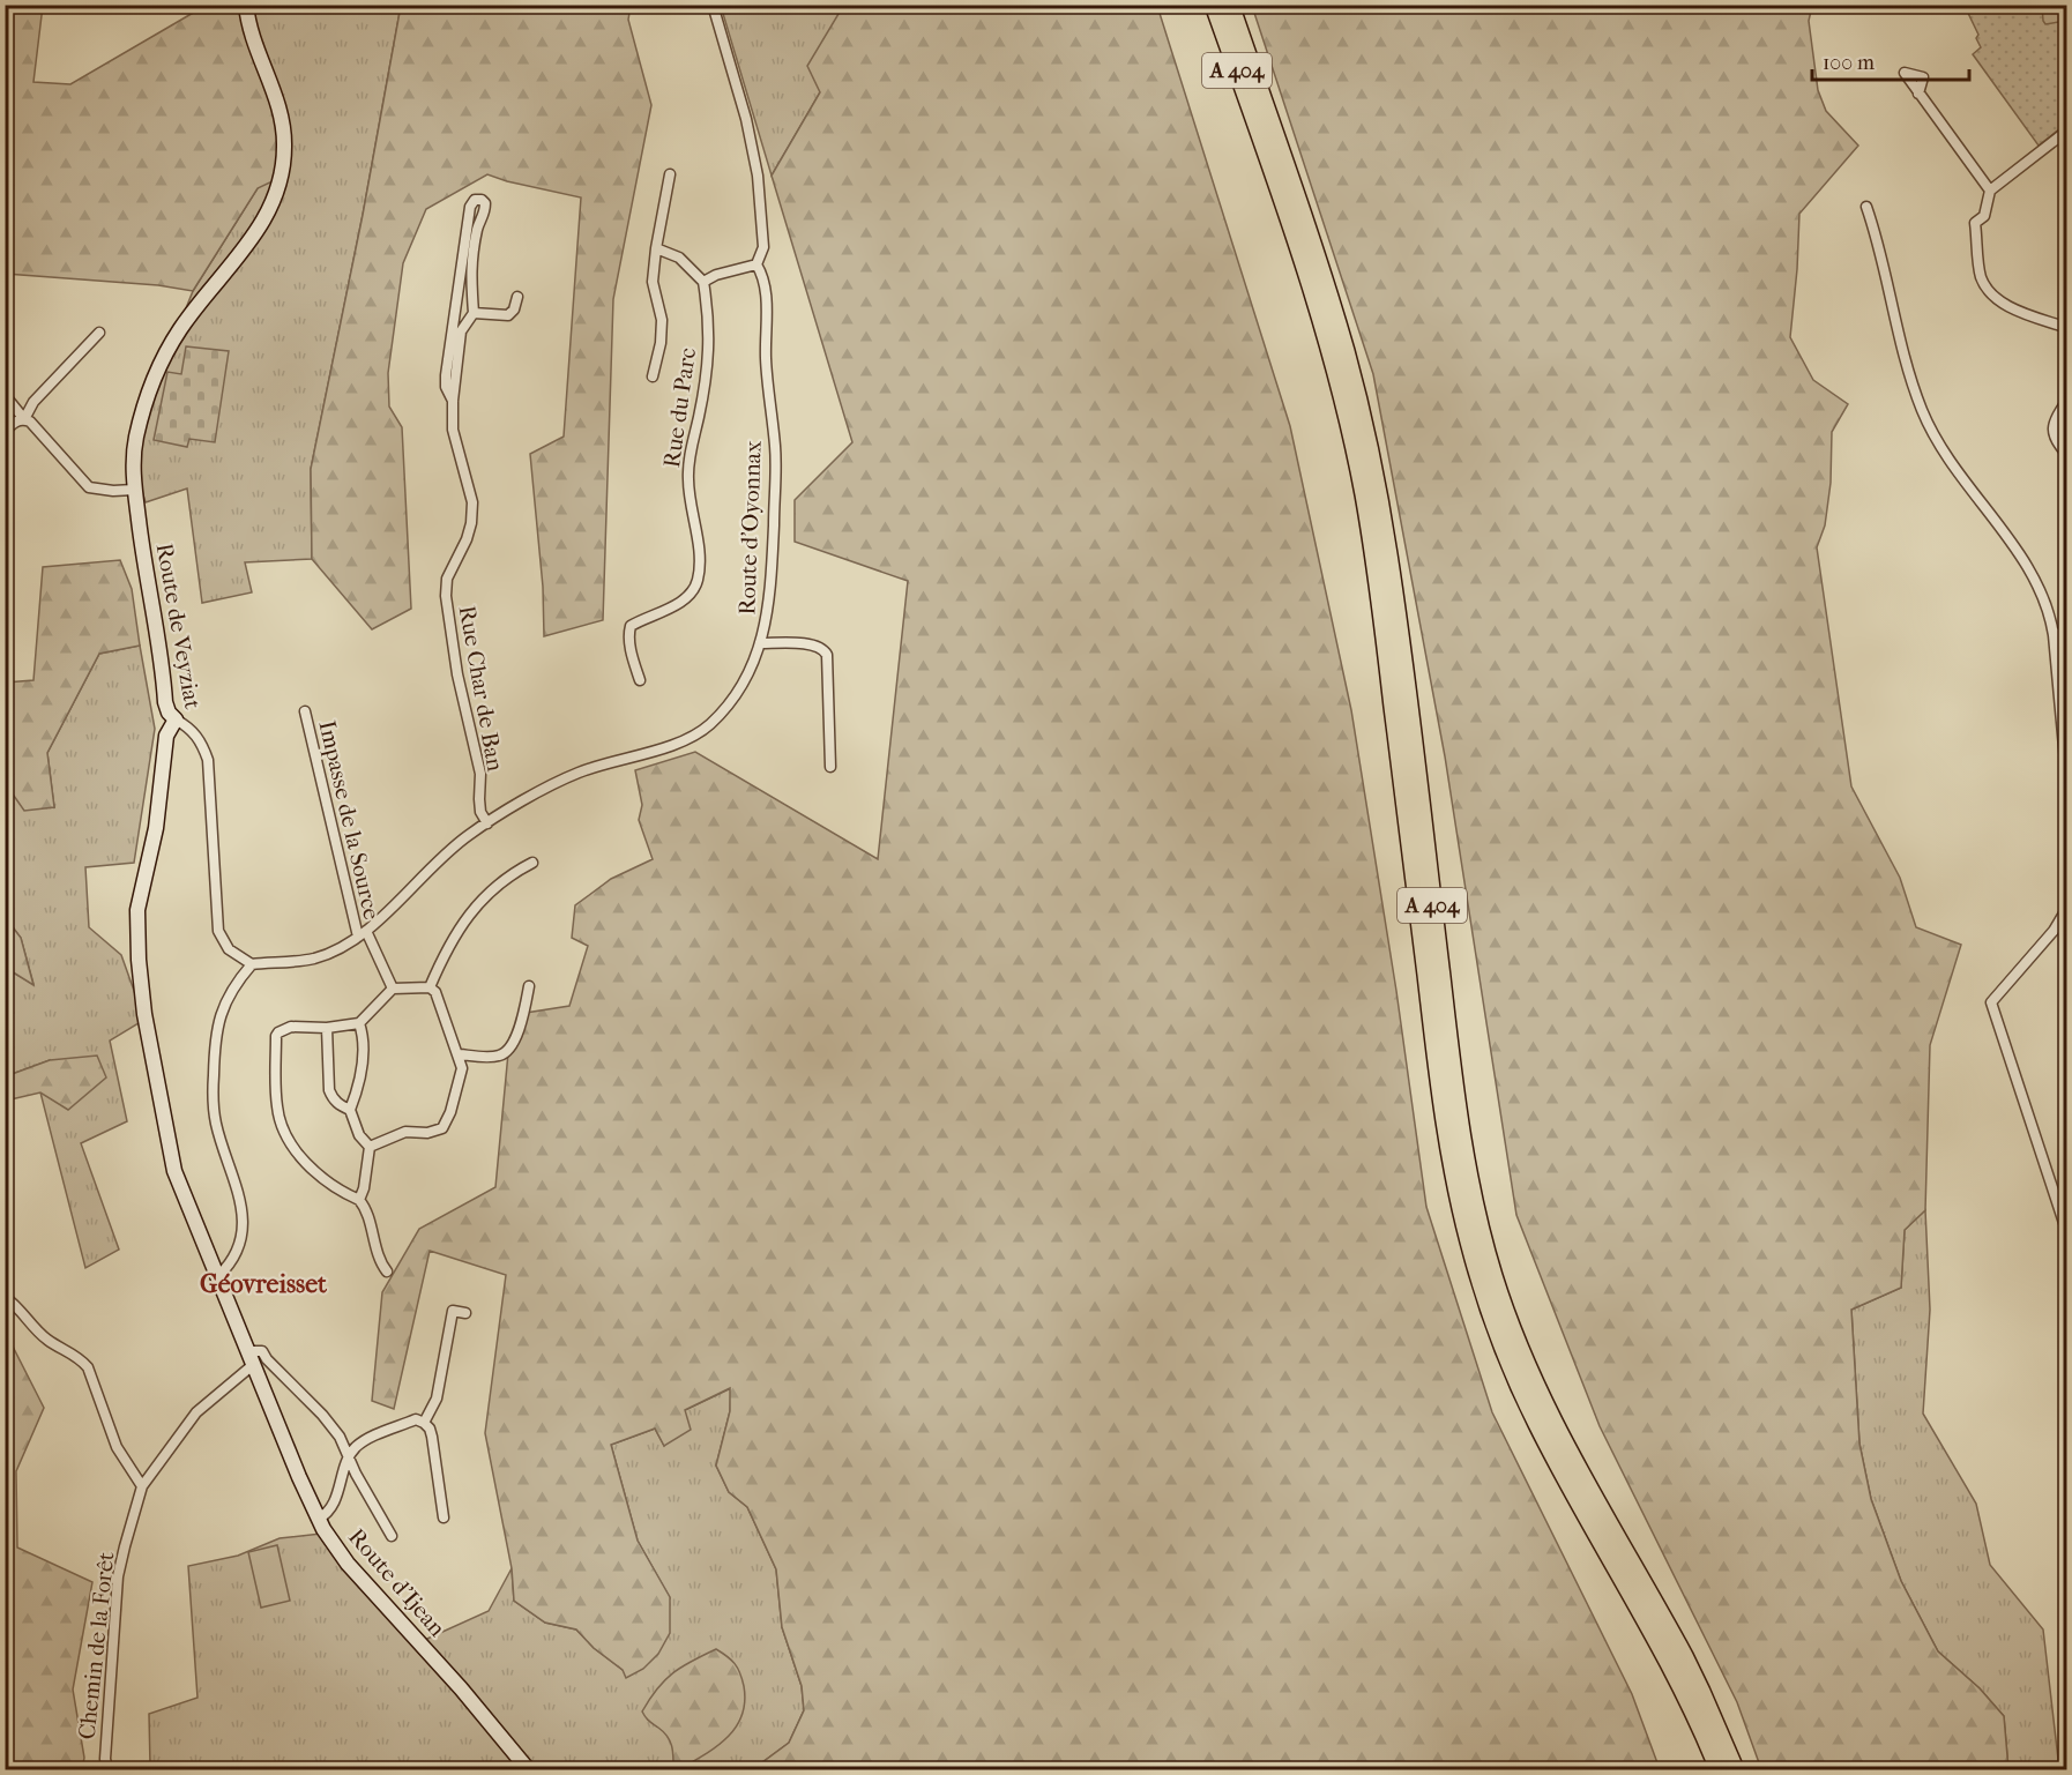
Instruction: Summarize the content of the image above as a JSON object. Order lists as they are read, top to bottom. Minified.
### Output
{"streets":{"highway":["A 404"],"street":["Rue du Parc","Route d'Oyonnax","Route de Veyziat","Rue Char de Ban","Impasse de la Source","Route d'Ijean","Chemin de la Forêt"]},"crossings":[["Route d'Oyonnax","Rue Char de Ban"],["Route d'Oyonnax","Impasse de la Source"],["Route de Veyziat","Route d'Ijean"]],"districts":["Géovreisset"],"scale_bar":"100 m"}
